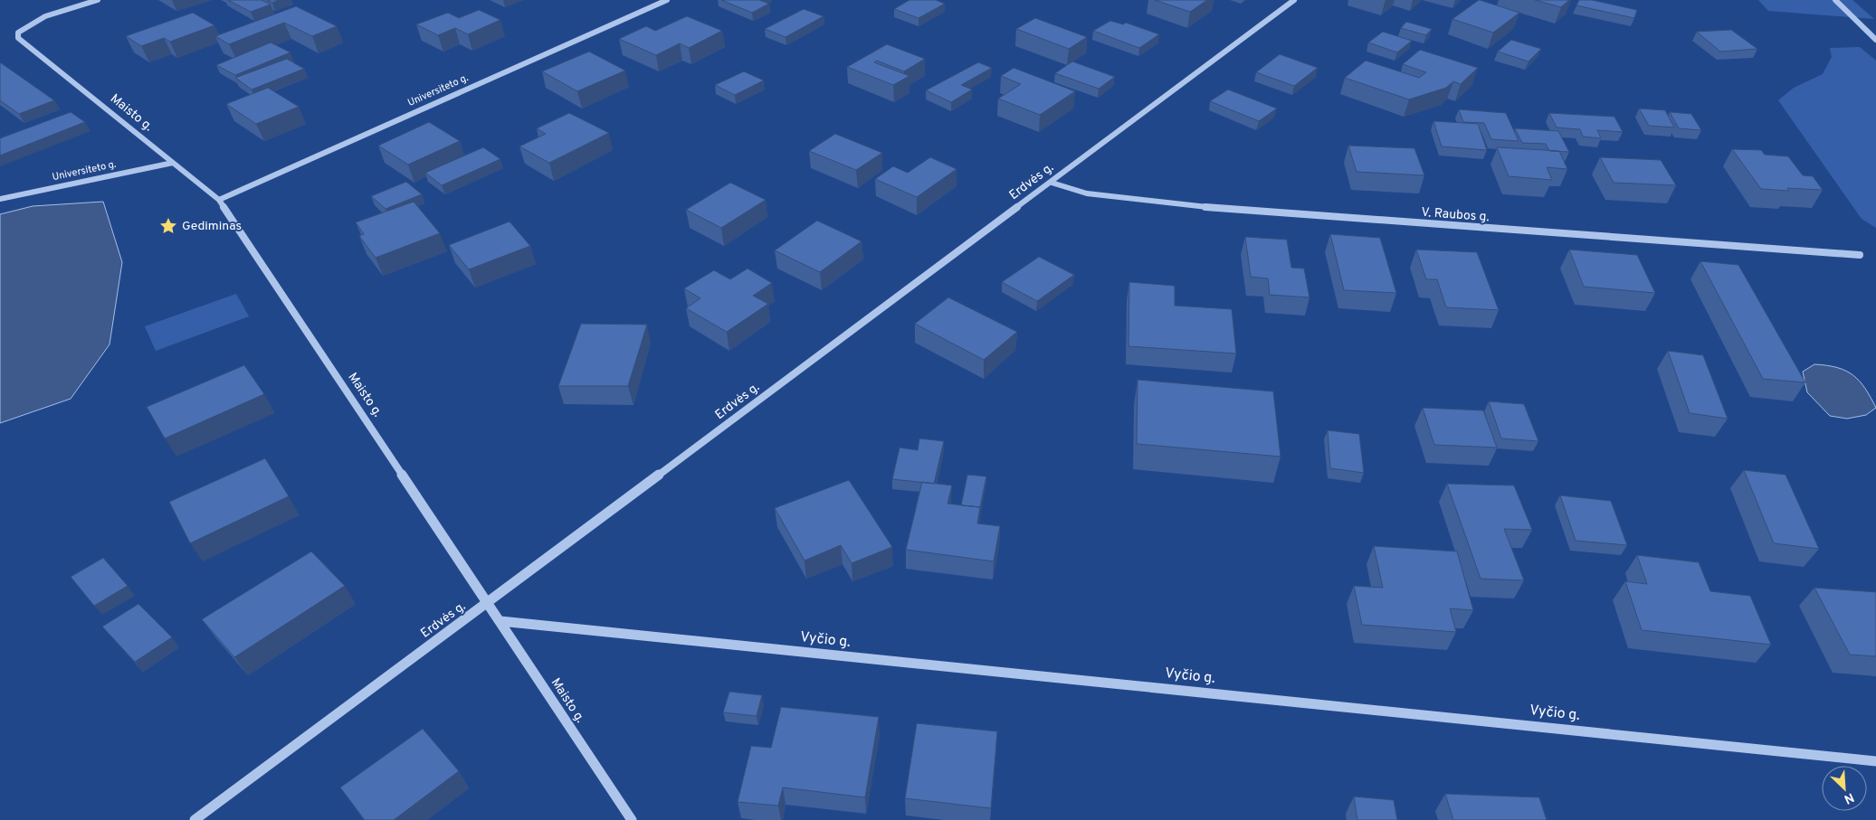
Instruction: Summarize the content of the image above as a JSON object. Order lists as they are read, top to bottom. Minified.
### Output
{"streets":{"street":["Universiteto g.","Maisto g.","Erdvės g.","V. Raubos g.","Vyčio g."]},"crossings":[["Universiteto g.","Maisto g."],["Maisto g.","Erdvės g."],["Maisto g.","Vyčio g."],["Erdvės g.","V. Raubos g."]],"places":{"place":["Gediminas"]},"north":"bottom right"}
